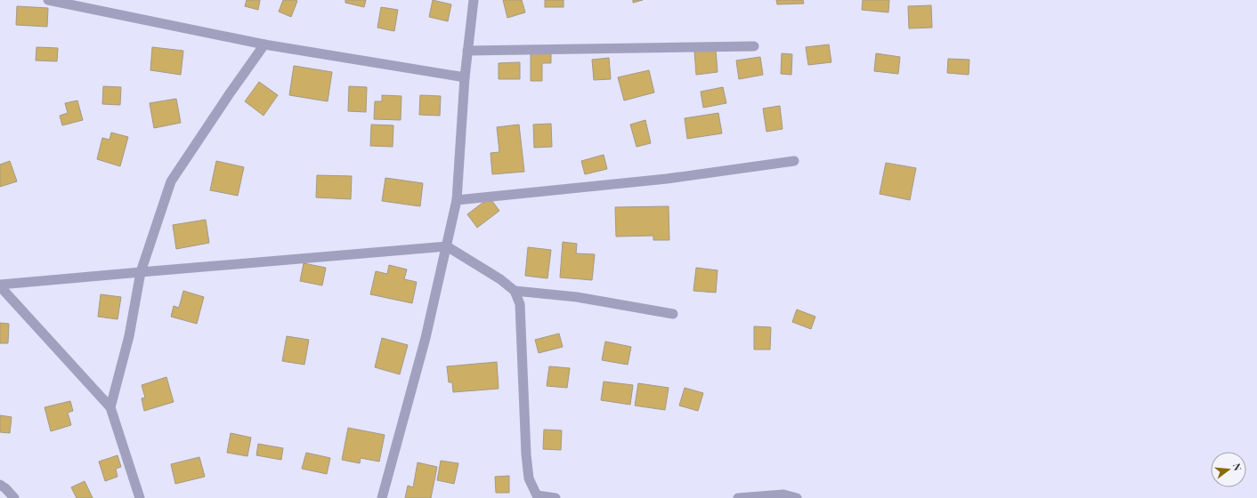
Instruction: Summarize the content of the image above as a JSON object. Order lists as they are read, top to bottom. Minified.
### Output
{"north":"right"}
